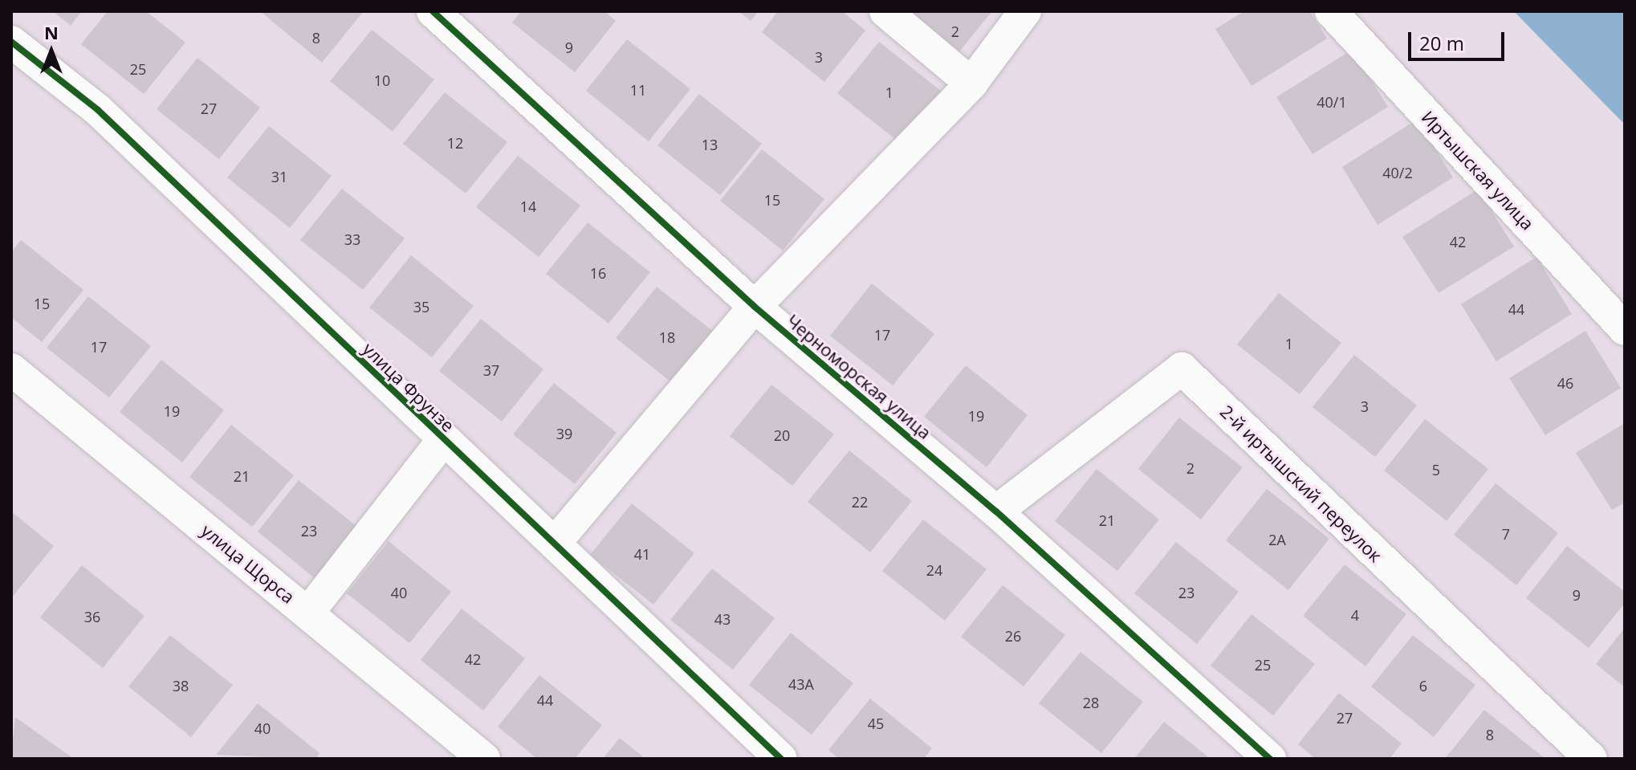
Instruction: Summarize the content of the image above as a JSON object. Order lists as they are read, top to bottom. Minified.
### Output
{"streets":{"street":["Иртышская улица","Черноморская улица","улица Фрунзе","2-й иртышский переулок","улица Щорса"]},"crossings":[["Черноморская улица","2-й иртышский переулок"]],"house_numbers":["2","8","9","3","25","10","11","1","40/1","27","12","13","40/2","31","15","14","33","42","16","15","35","44","17","18","1","17","37","46","3","19","19","39","20","2","5","21","22","21","23","7","2А","41","24","40","23","9","4","36","43","26","42","25","43А","38","6","44","28","27","45","40","8"],"scale_bar":"20 m","north":"top"}
